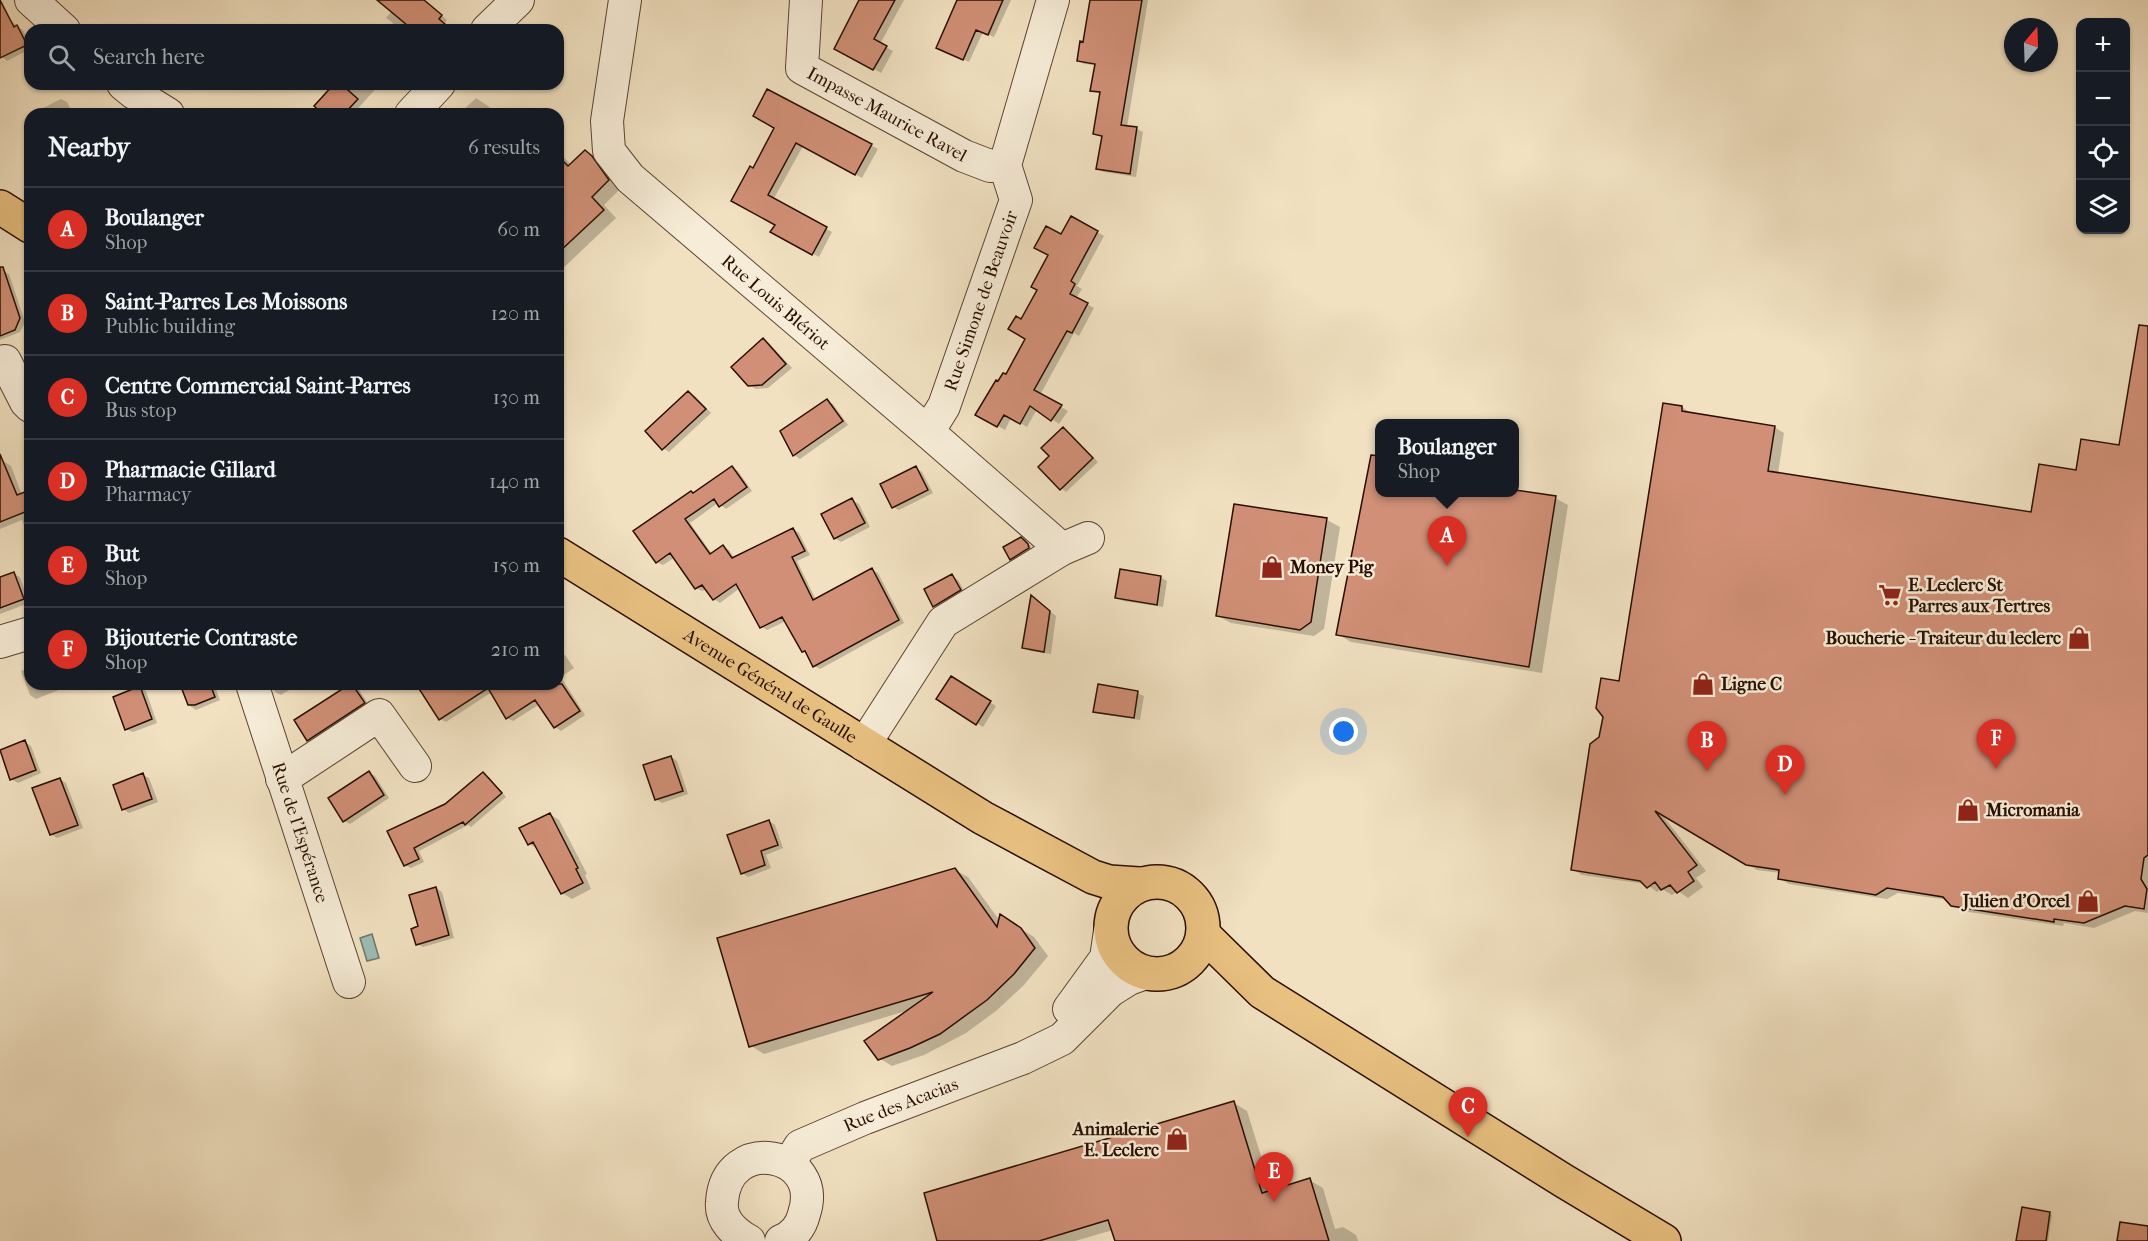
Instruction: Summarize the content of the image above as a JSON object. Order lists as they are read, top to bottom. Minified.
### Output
{"streets":{"main road":["Avenue Général de Gaulle"],"street":["Impasse Maurice Ravel","Rue Simone de Beauvoir","Rue Louis Blériot","Rue de l'Espérance","Rue des Acacias"]},"crossings":[["Impasse Maurice Ravel","Rue Simone de Beauvoir"],["Rue Simone de Beauvoir","Rue Louis Blériot"],["Rue Louis Blériot","Avenue Général de Gaulle"],["Avenue Général de Gaulle","Rue des Acacias"]],"places":{"shop":["Money Pig","Boucherie - Traiteur du leclerc","Ligne C","Micromania","Julien d'Orcel","Animalerie E. Leclerc"],"supermarket":["E. Leclerc St Parres aux Tertres"]},"north":"top","page":{"map_buttons":["+","−"],"search":"Search here","heading":["Nearby","6 results"],"list":[{"mark":"A","name":"Boulanger","note":"Shop","value":"60 m"},{"mark":"B","name":"Saint-Parres Les Moissons","note":"Public building","value":"120 m"},{"mark":"C","name":"Centre Commercial Saint-Parres","note":"Bus stop","value":"130 m"},{"mark":"D","name":"Pharmacie Gillard","note":"Pharmacy","value":"140 m"},{"mark":"E","name":"But","note":"Shop","value":"150 m"},{"mark":"F","name":"Bijouterie Contraste","note":"Shop","value":"210 m"}],"popup":["Boulanger","Shop"],"pins":["A","F","B","D","C","E"]}}
